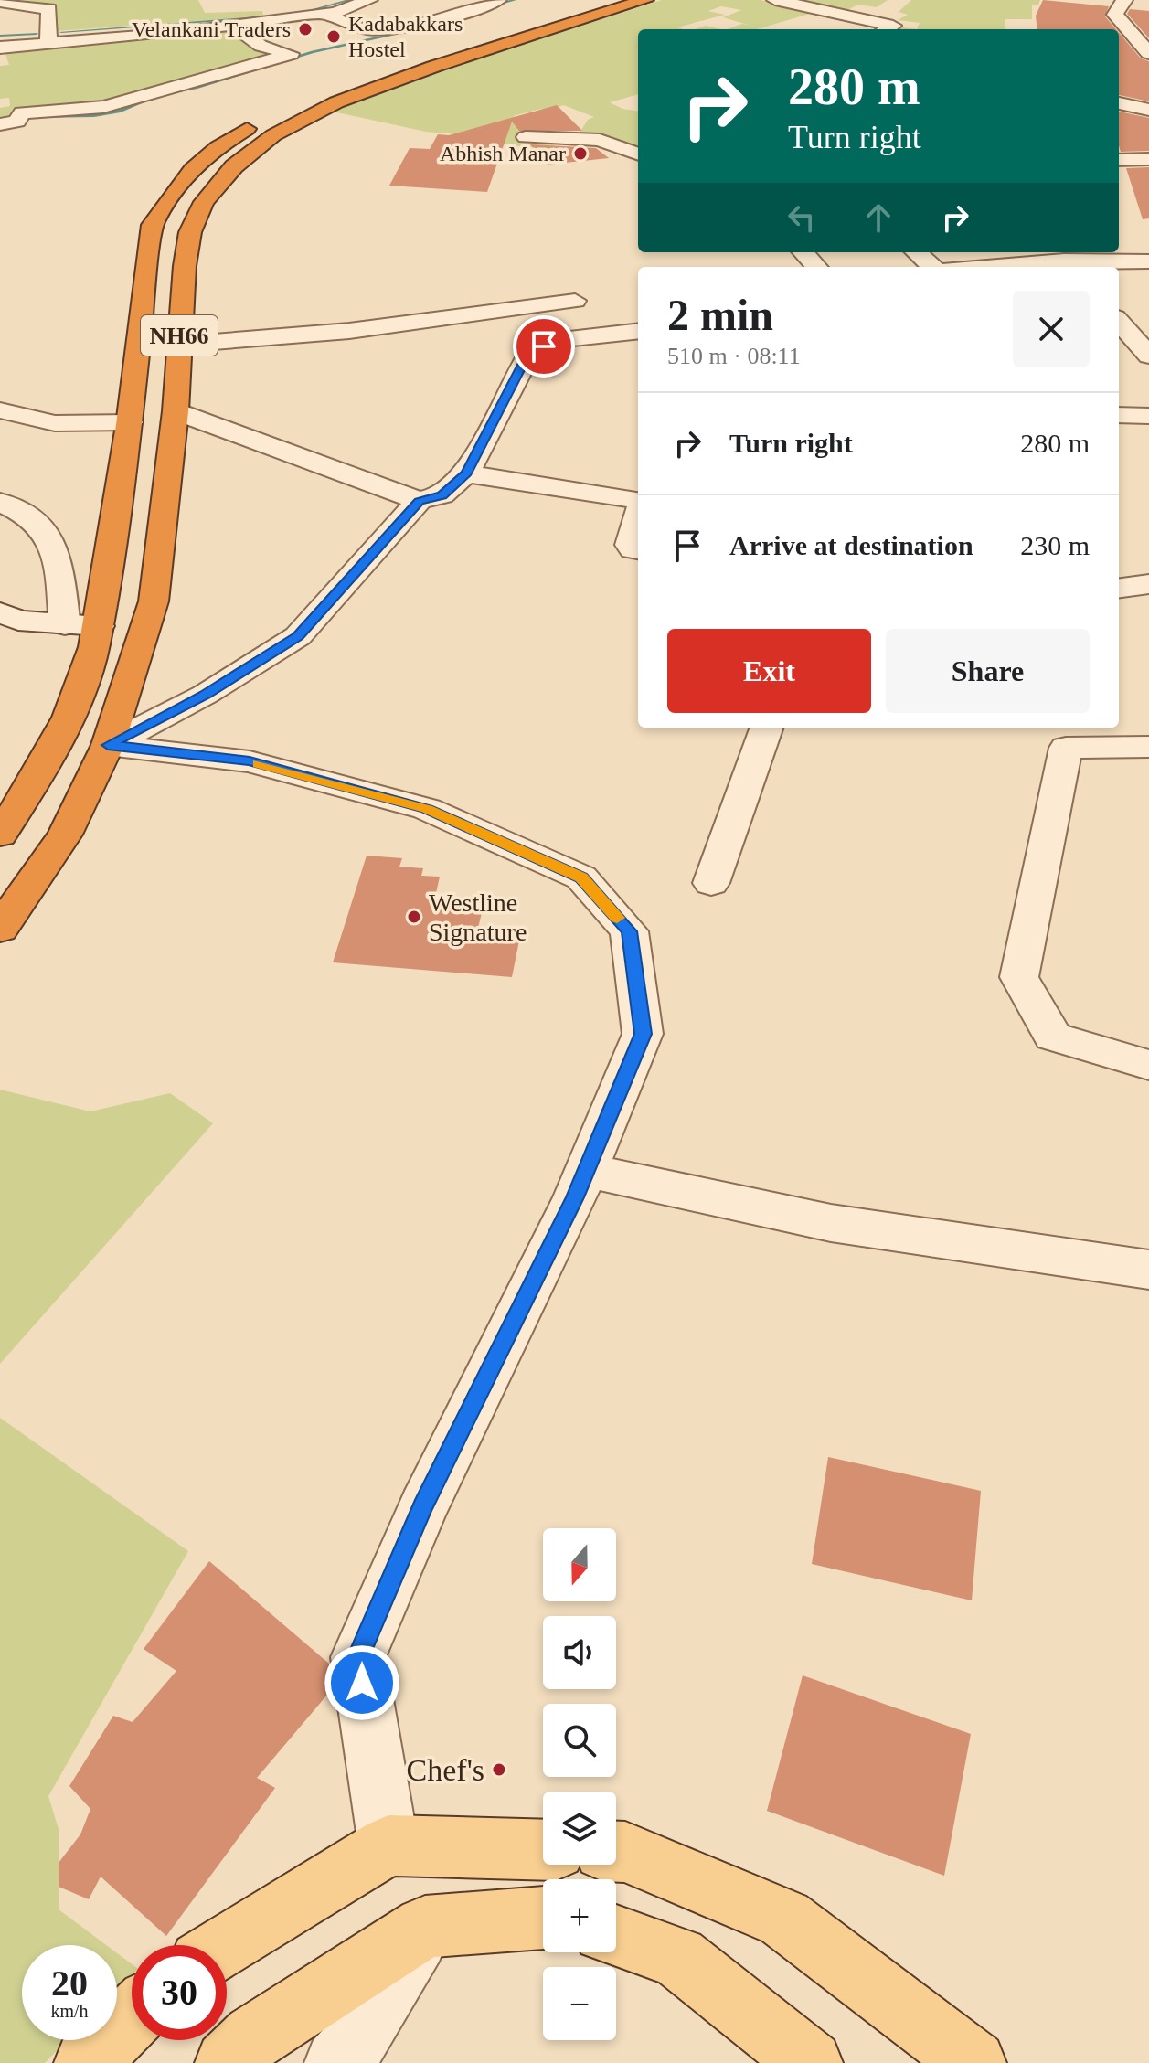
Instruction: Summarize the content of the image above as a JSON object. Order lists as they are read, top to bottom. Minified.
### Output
{"streets":{"highway":["NH66"]},"places":["Velankani Traders","Kadabakkars Hostel","Abhish Manar","Westline Signature","Chef's"],"north":"bottom","page":{"turn":["280 m","Turn right"],"heading":["2 min","510 m · 08:11"],"list":[{"name":"Turn right","value":"280 m"},{"name":"Arrive at destination","value":"230 m"}],"buttons":["Exit","Share"],"map_buttons":["+","−"],"speed":"20 km/h","limit":"30"}}
